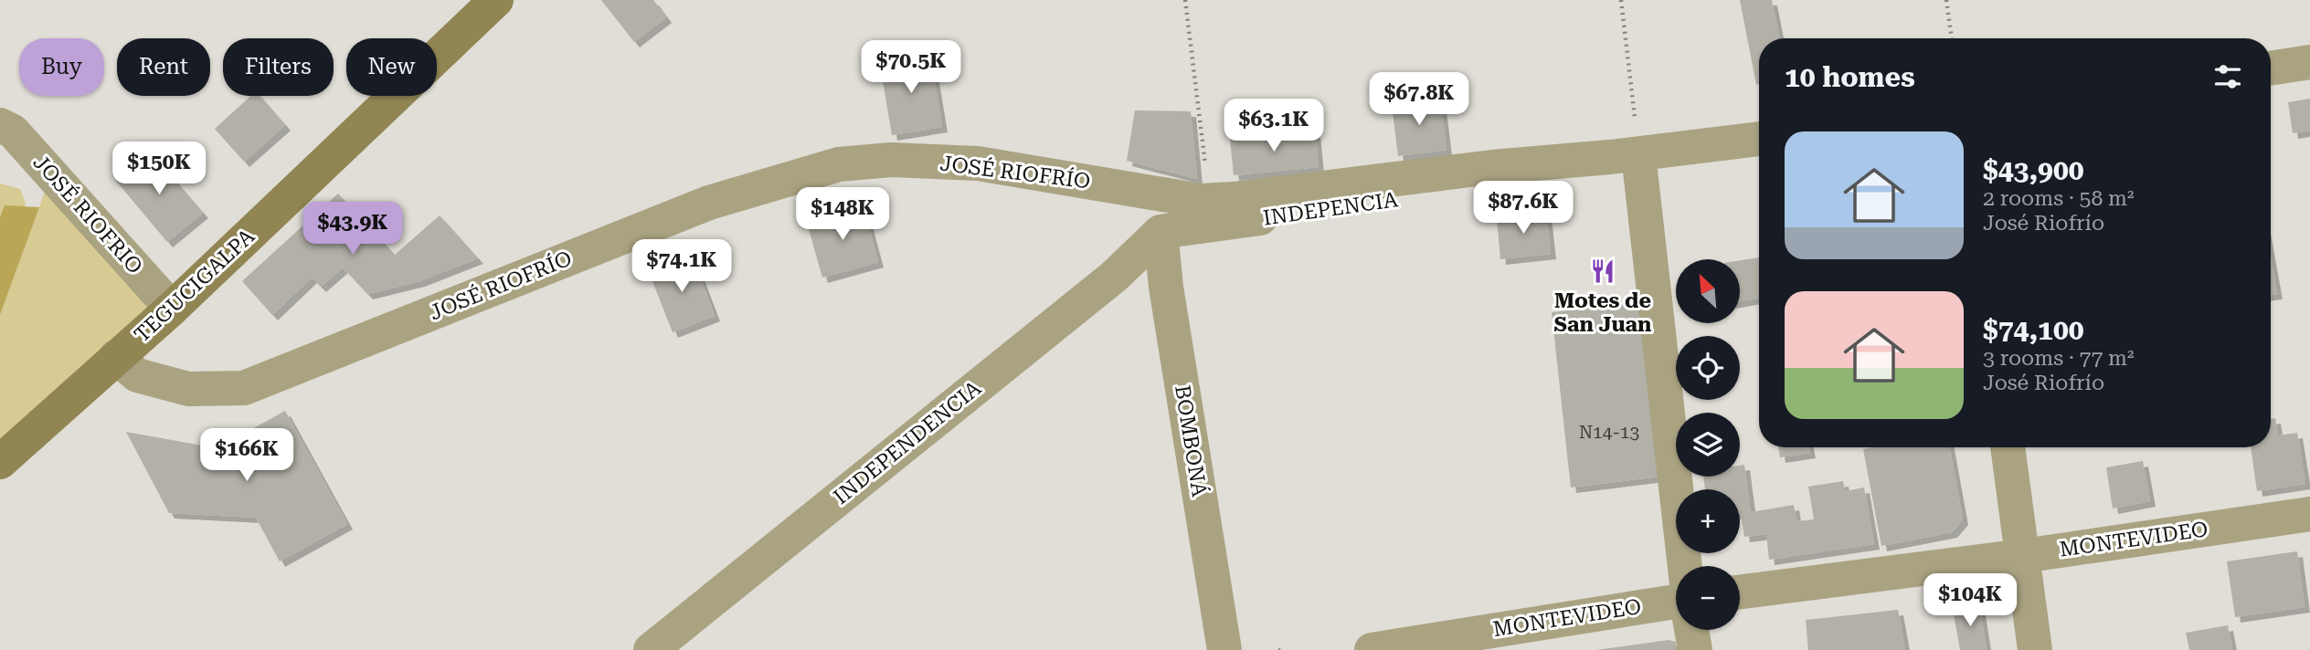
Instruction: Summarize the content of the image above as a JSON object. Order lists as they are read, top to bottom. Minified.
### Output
{"streets":{"street":["JOSÉ RIOFRÍO","INDEPENCIA","JOSÉ RIOFRIO","TEGUCIGALPA","BOMBONÁ","INDEPENDENCIA","MONTEVIDEO"]},"crossings":[["JOSÉ RIOFRÍO","INDEPENCIA"],["JOSÉ RIOFRÍO","TEGUCIGALPA"],["INDEPENCIA","BOMBONÁ"],["INDEPENCIA","INDEPENDENCIA"],["JOSÉ RIOFRIO","TEGUCIGALPA"],["BOMBONÁ","INDEPENDENCIA"]],"places":{"restaurant":["Motes de San Juan"]},"house_numbers":["N14-13"],"north":"top left","page":{"chip":["Buy","Rent","Filters","New"],"heading":"10 homes","price":["$70.5K","$67.8K","$63.1K","$150K","$87.6K","$148K","$43.9K","$74.1K","$166K","$104K"],"list":[{"name":"$43,900","note":"2 rooms · 58 m² · José Riofrío"},{"name":"$74,100","note":"3 rooms · 77 m² · José Riofrío"}],"map_buttons":["+","−"]}}
